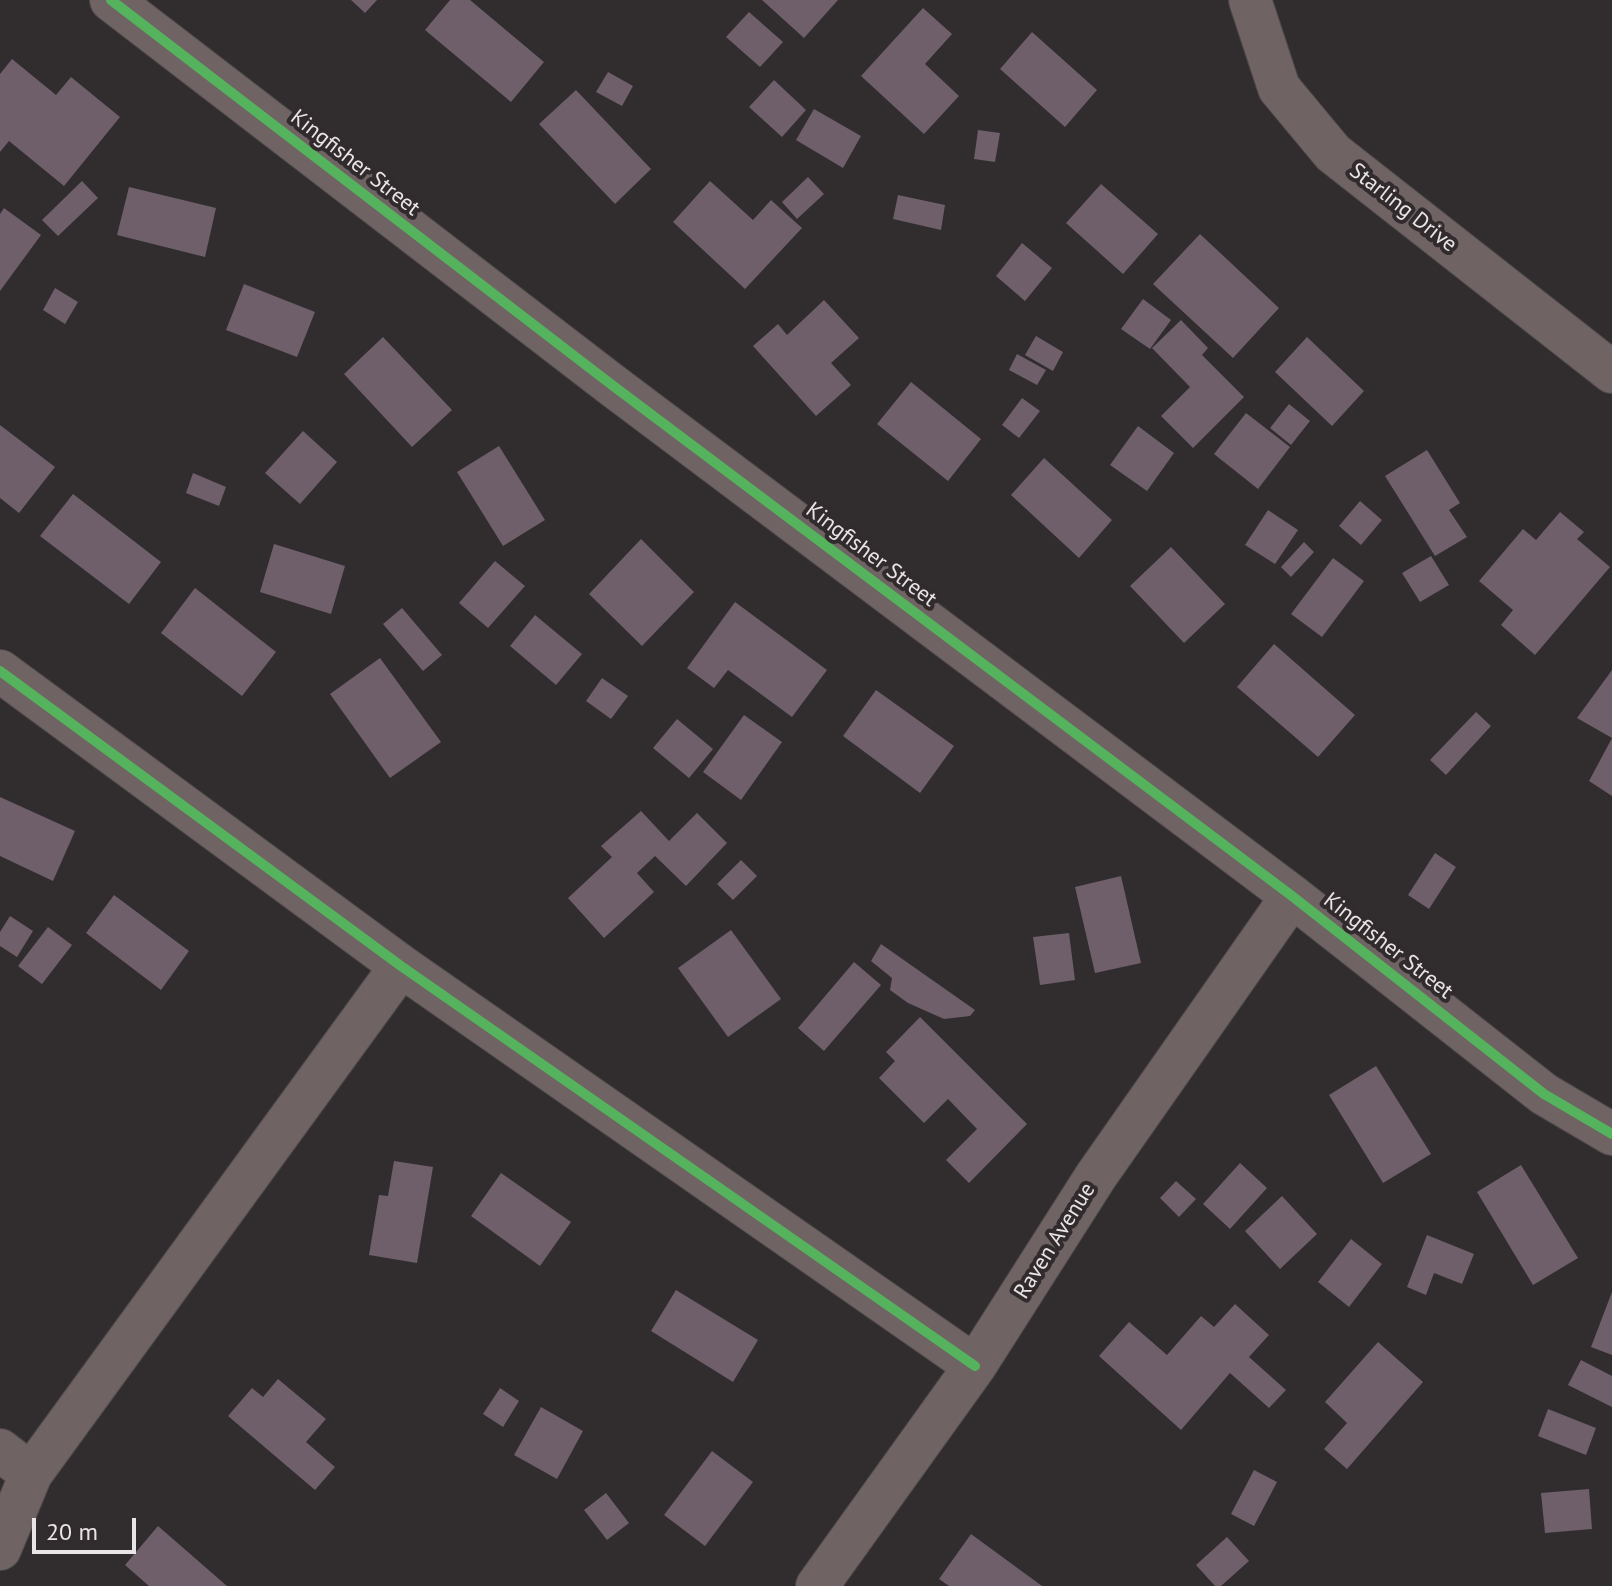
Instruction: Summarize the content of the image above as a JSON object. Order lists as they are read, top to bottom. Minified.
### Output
{"streets":{"street":["Kingfisher Street","Starling Drive","Raven Avenue"]},"crossings":[["Kingfisher Street","Raven Avenue"]],"scale_bar":"20 m"}
